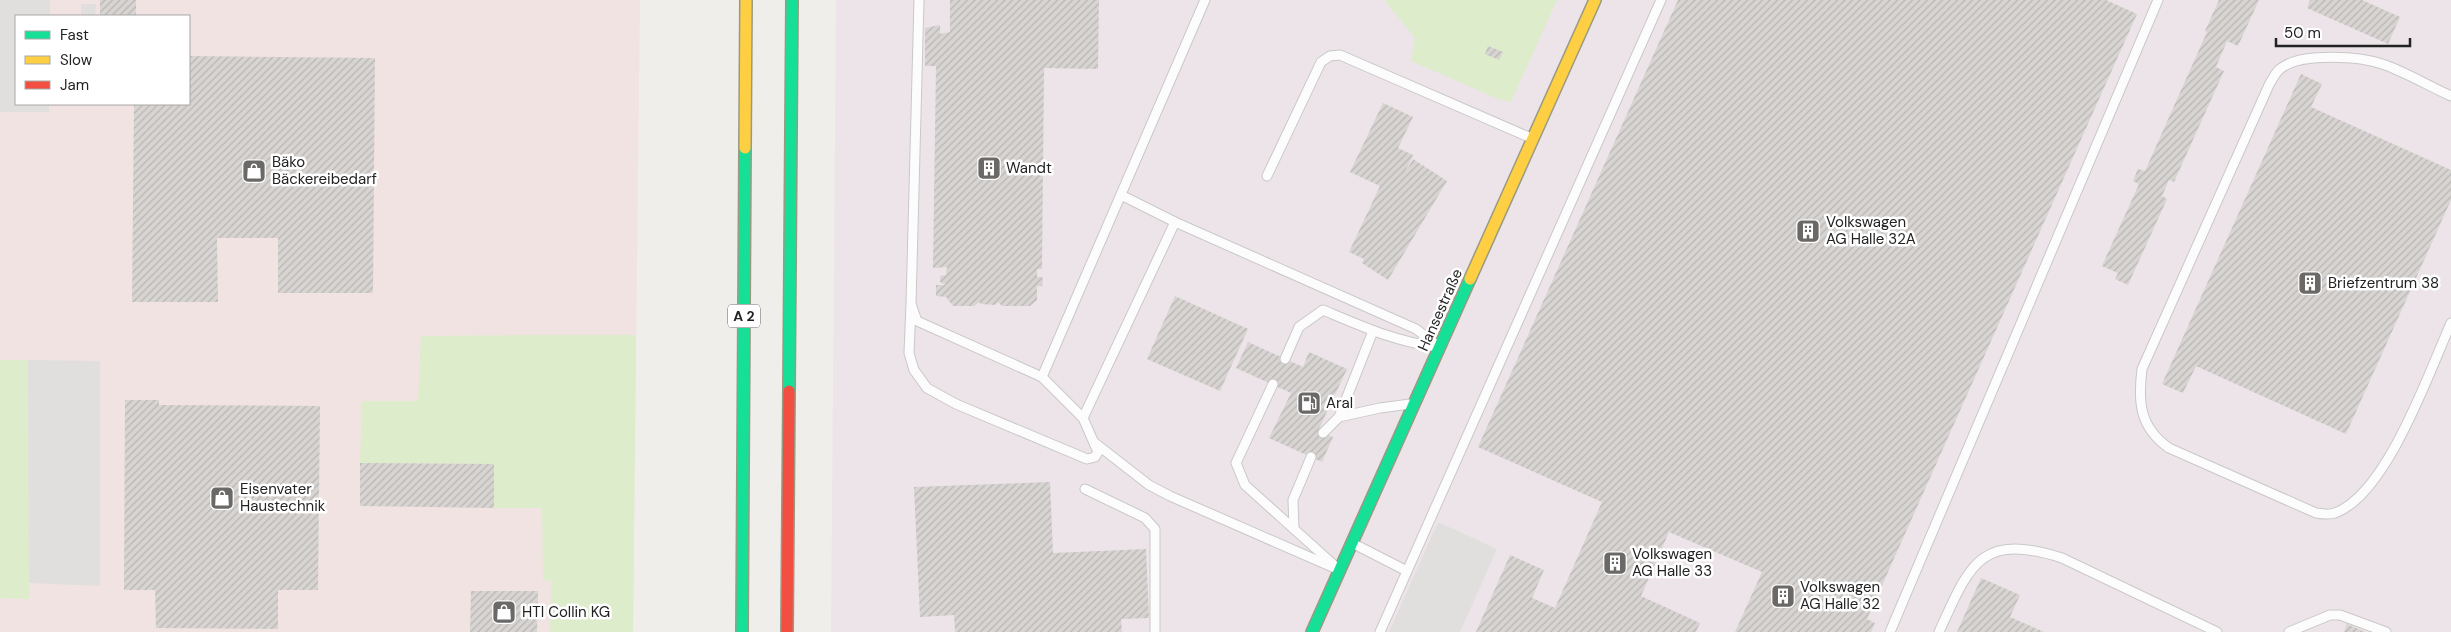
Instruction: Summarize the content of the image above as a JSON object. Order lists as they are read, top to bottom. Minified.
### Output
{"streets":{"main road":["Hansestraße","A 2"]},"places":{"building":["Wandt","Volkswagen AG Halle 32A","Briefzentrum 38","Volkswagen AG Halle 33","Volkswagen AG Halle 32"],"shop":["Bäko Bäckereibedarf","Eisenvater Haustechnik","HTI Collin KG"],"fuel station":["Aral"]},"legend":["Fast","Slow","Jam"],"scale_bar":"50 m"}
